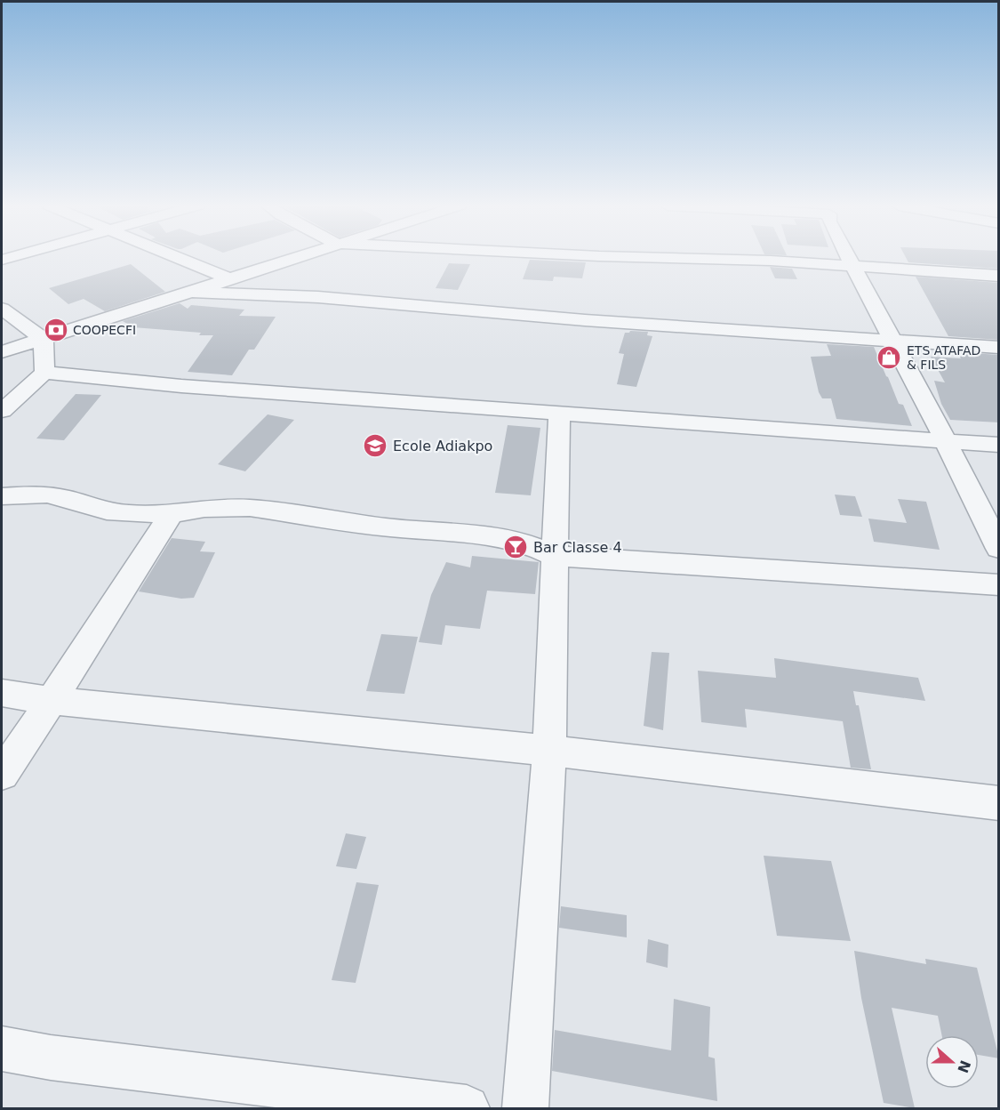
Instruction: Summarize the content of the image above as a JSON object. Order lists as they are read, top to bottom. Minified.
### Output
{"places":{"bank":["COOPECFI"],"shop":["ETS ATAFAD & FILS"],"school or university":["Ecole Adiakpo"],"bar":["Bar Classe 4"]},"north":"right"}
